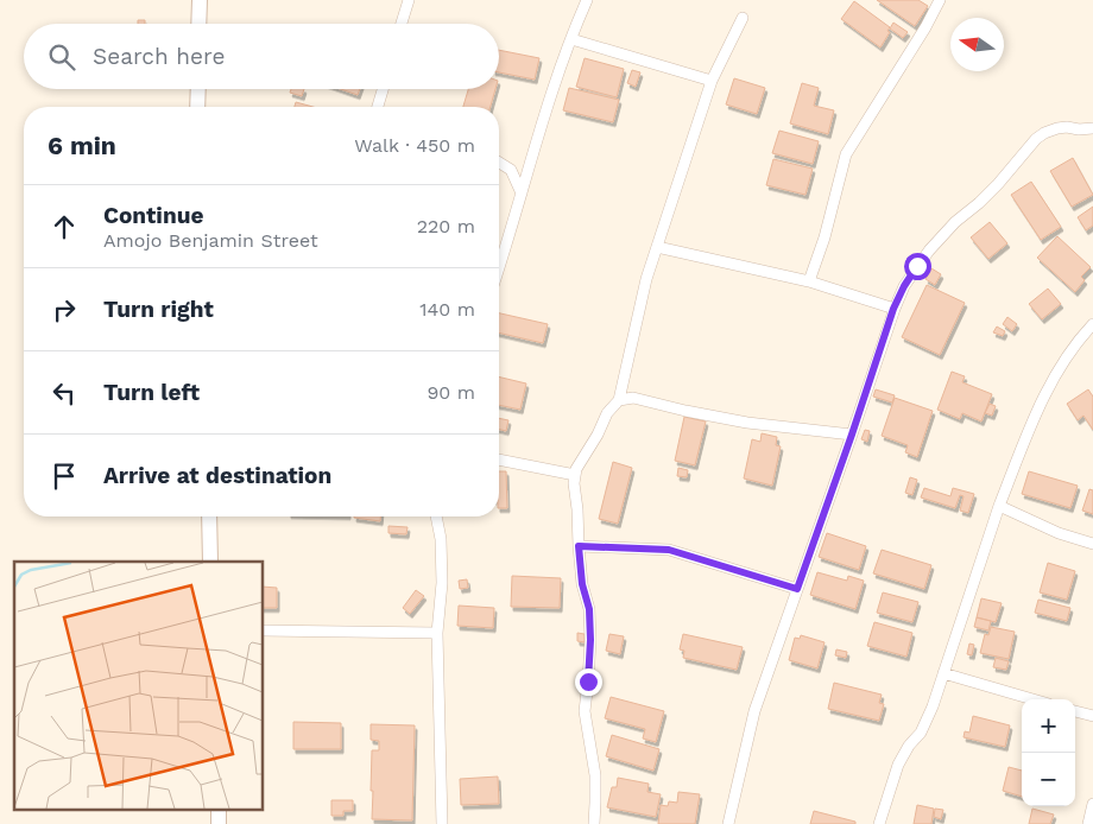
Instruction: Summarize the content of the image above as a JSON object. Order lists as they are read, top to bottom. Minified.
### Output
{"north":"left","page":{"search":"Search here","heading":["6 min","Walk · 450 m"],"list":[["Continue","Amojo Benjamin Street","220 m"],["Turn right","140 m"],["Turn left","90 m"],"Arrive at destination"],"map_buttons":["+","−"]}}
